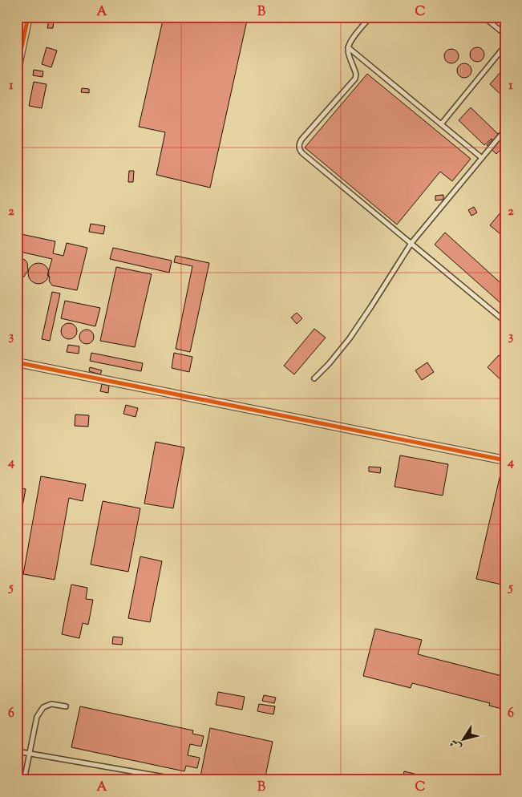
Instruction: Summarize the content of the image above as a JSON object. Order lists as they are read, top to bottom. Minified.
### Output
{"north":"bottom left","grid":{"columns":["A","B","C"],"rows":["1","2","3","4","5","6"]}}
